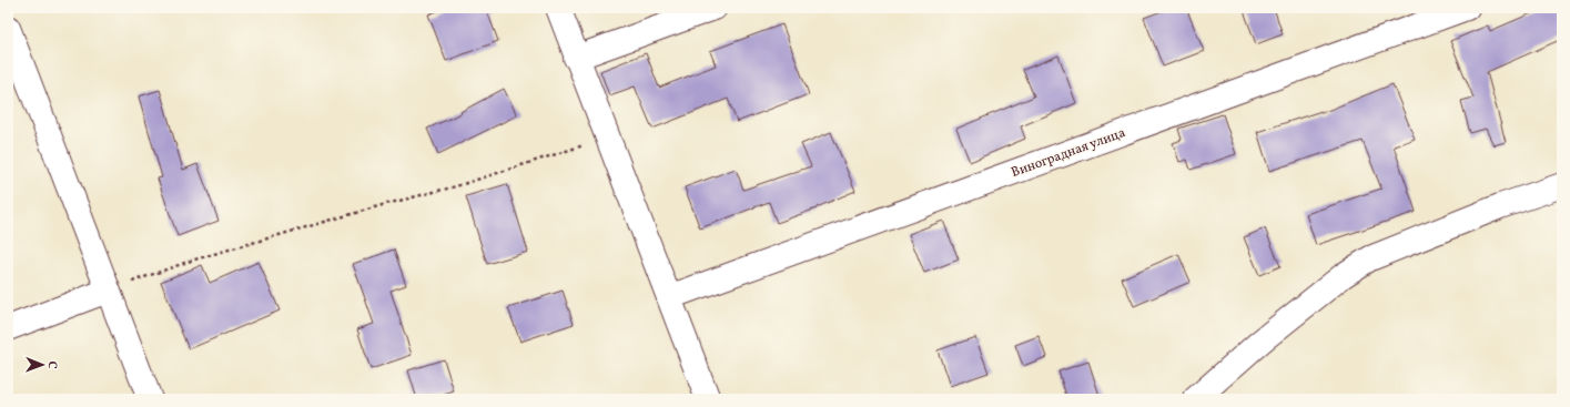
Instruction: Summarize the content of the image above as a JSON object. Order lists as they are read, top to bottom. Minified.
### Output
{"streets":{"street":["Виноградная улица"]},"north":"right"}
